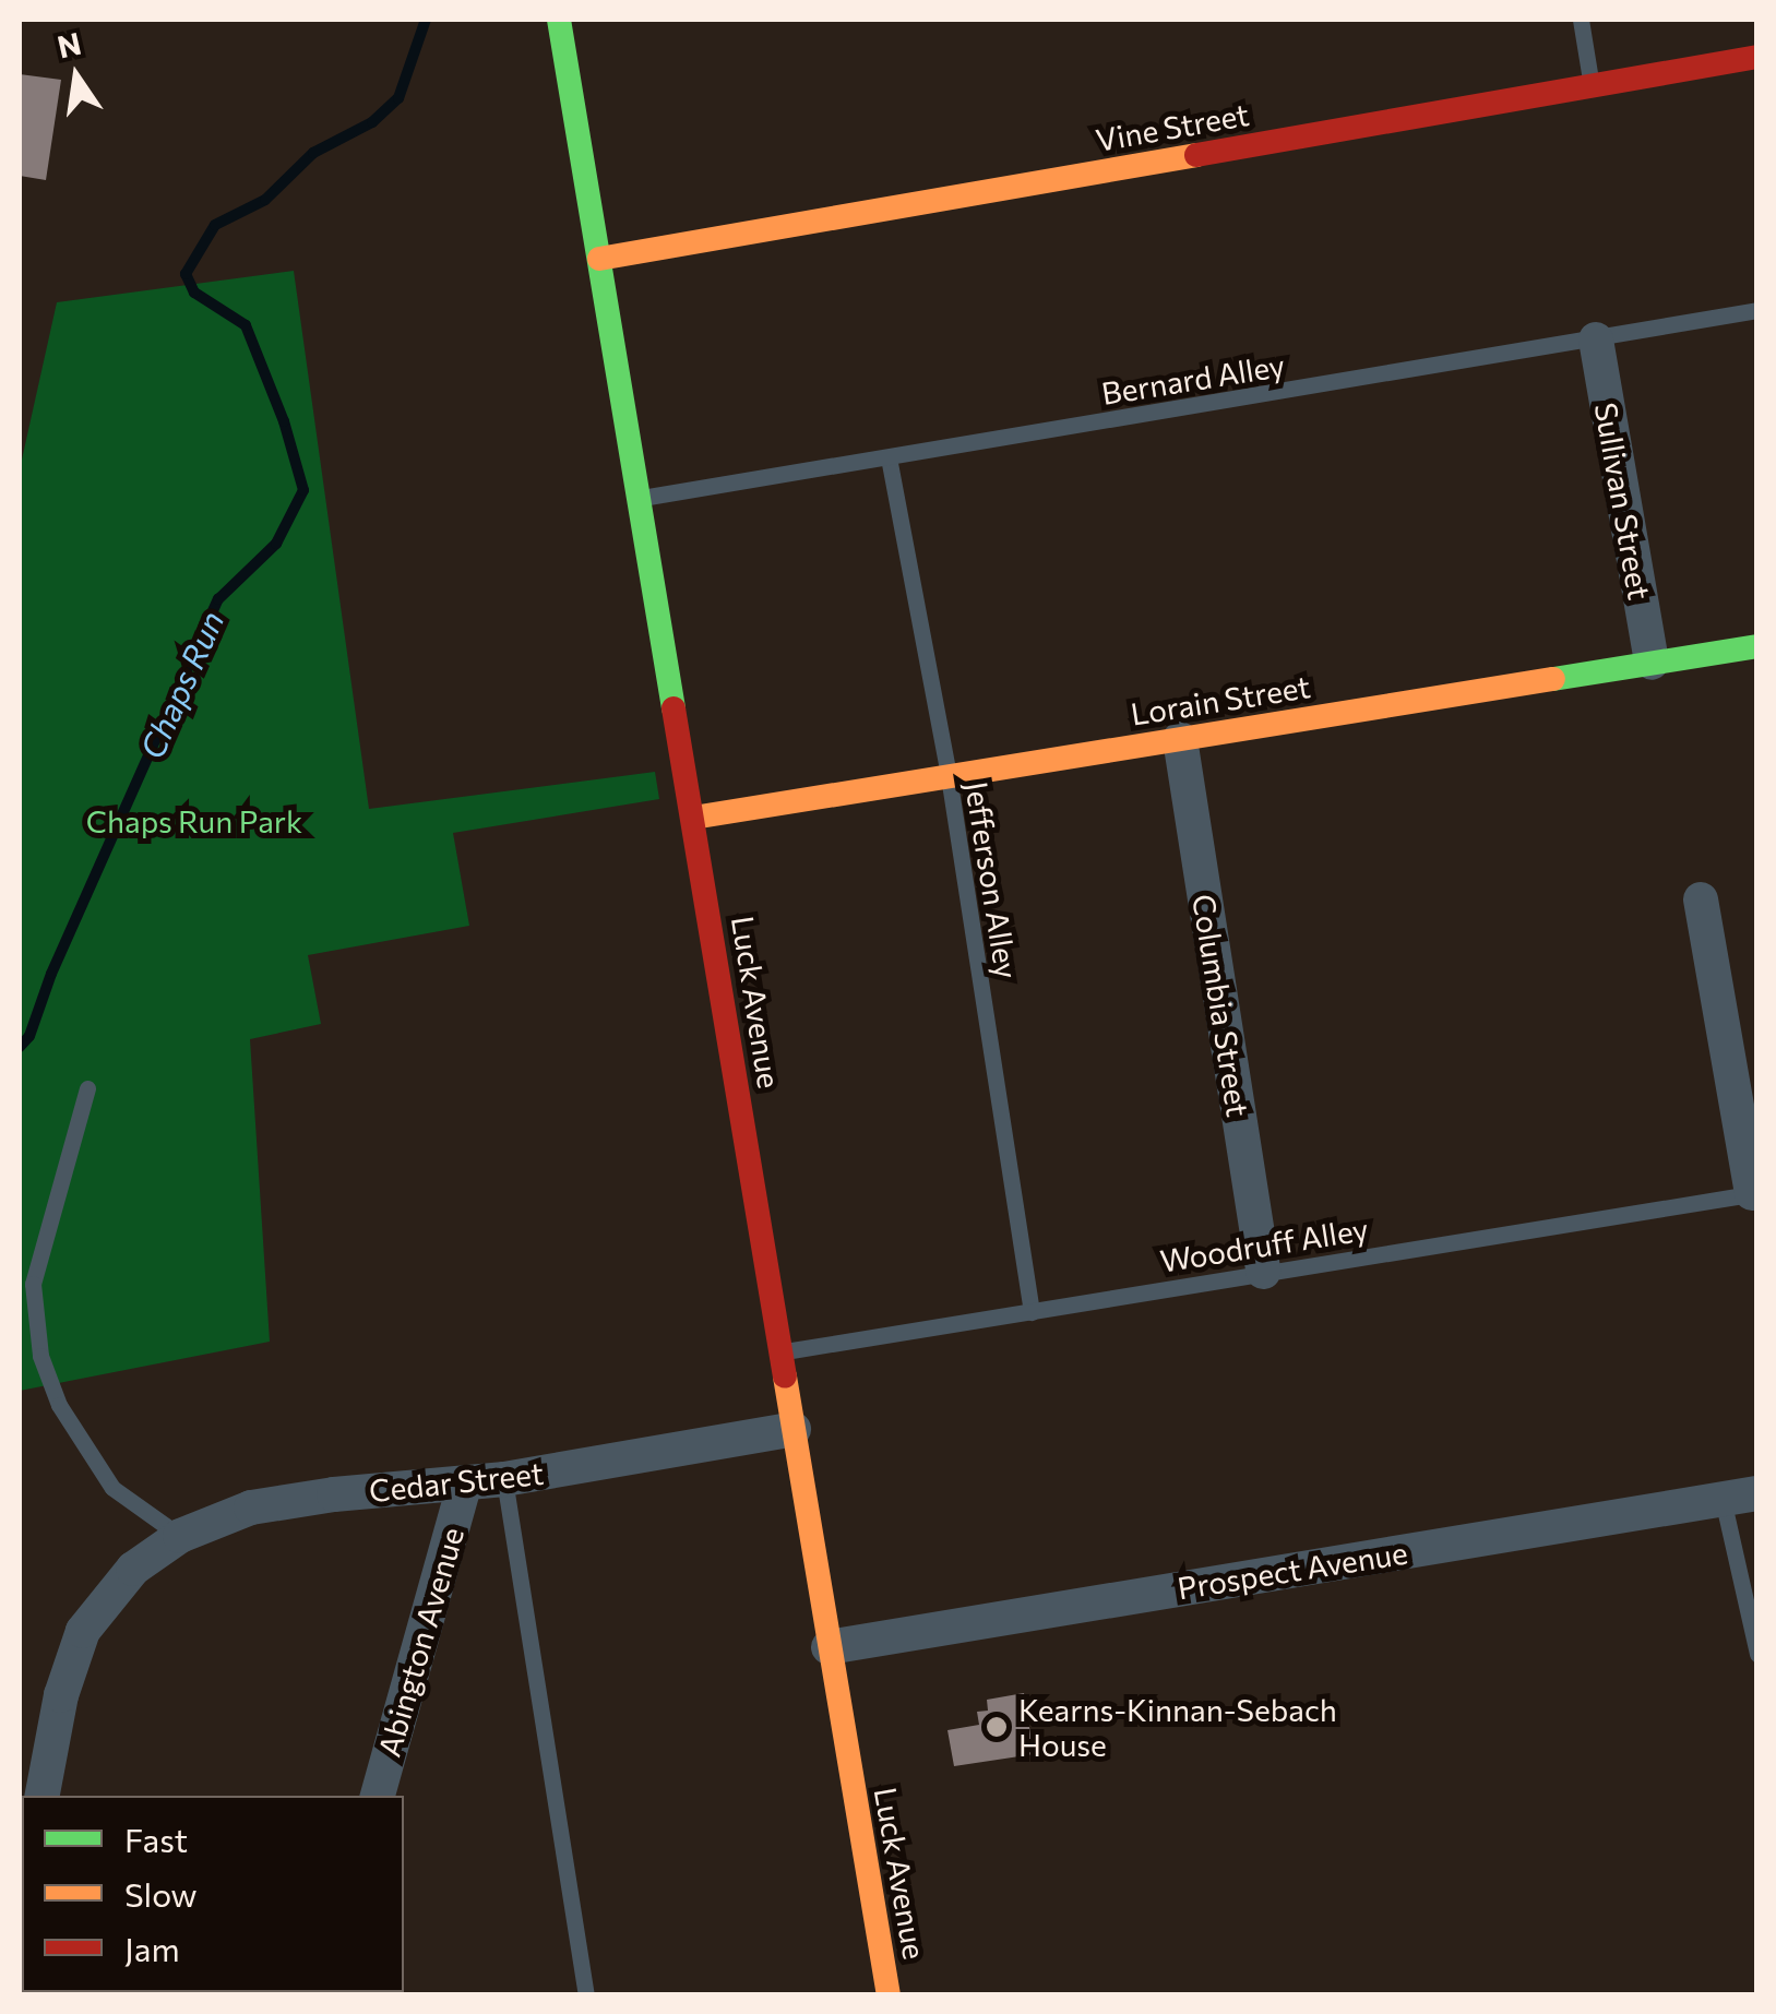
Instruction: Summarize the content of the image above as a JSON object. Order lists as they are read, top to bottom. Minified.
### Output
{"streets":{"street":["Vine Street","Sullivan Street","Lorain Street","Luck Avenue","Columbia Street","Cedar Street","Prospect Avenue","Abington Avenue"],"lane":["Bernard Alley","Jefferson Alley","Woodruff Alley"]},"crossings":[["Vine Street","Luck Avenue"],["Bernard Alley","Sullivan Street"],["Bernard Alley","Jefferson Alley"],["Bernard Alley","Luck Avenue"],["Sullivan Street","Lorain Street"],["Lorain Street","Jefferson Alley"],["Lorain Street","Luck Avenue"],["Lorain Street","Columbia Street"],["Jefferson Alley","Woodruff Alley"],["Luck Avenue","Woodruff Alley"],["Luck Avenue","Cedar Street"],["Luck Avenue","Prospect Avenue"],["Columbia Street","Woodruff Alley"],["Cedar Street","Abington Avenue"]],"water":["Chaps Run"],"parks":["Chaps Run Park"],"places":["Kearns-Kinnan-Sebach House"],"legend":["Fast","Slow","Jam"],"north":"top"}
